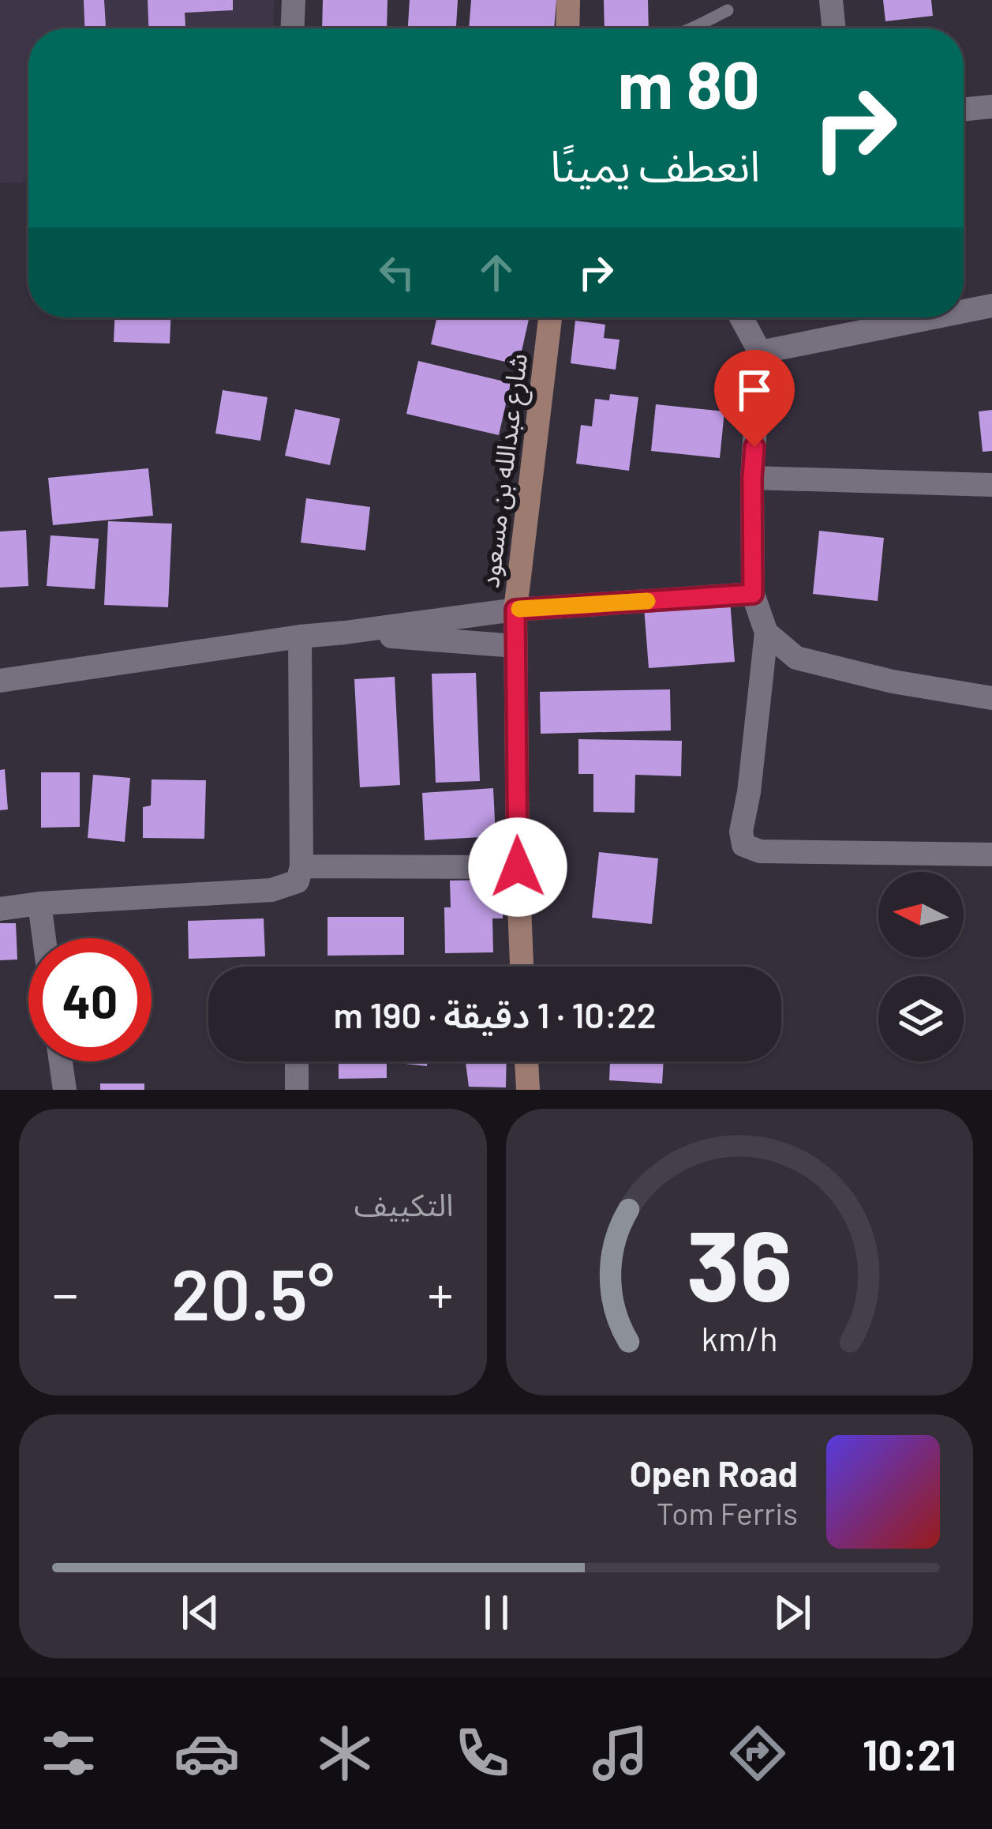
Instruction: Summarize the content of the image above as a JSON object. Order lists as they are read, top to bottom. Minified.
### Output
{"streets":{"street":["شارع عبدالله بن مسعود"]},"north":"left","page":{"turn":["80 m","انعطف يمينًا"],"limit":"40","trip":"10:22 · 1 دقيقة · 190 m","tile":"التكييف","heat":["−","20.5°","+"],"song":["Open Road","Tom Ferris"],"tabs":"10:21","gauge":["36","km/h"]}}
